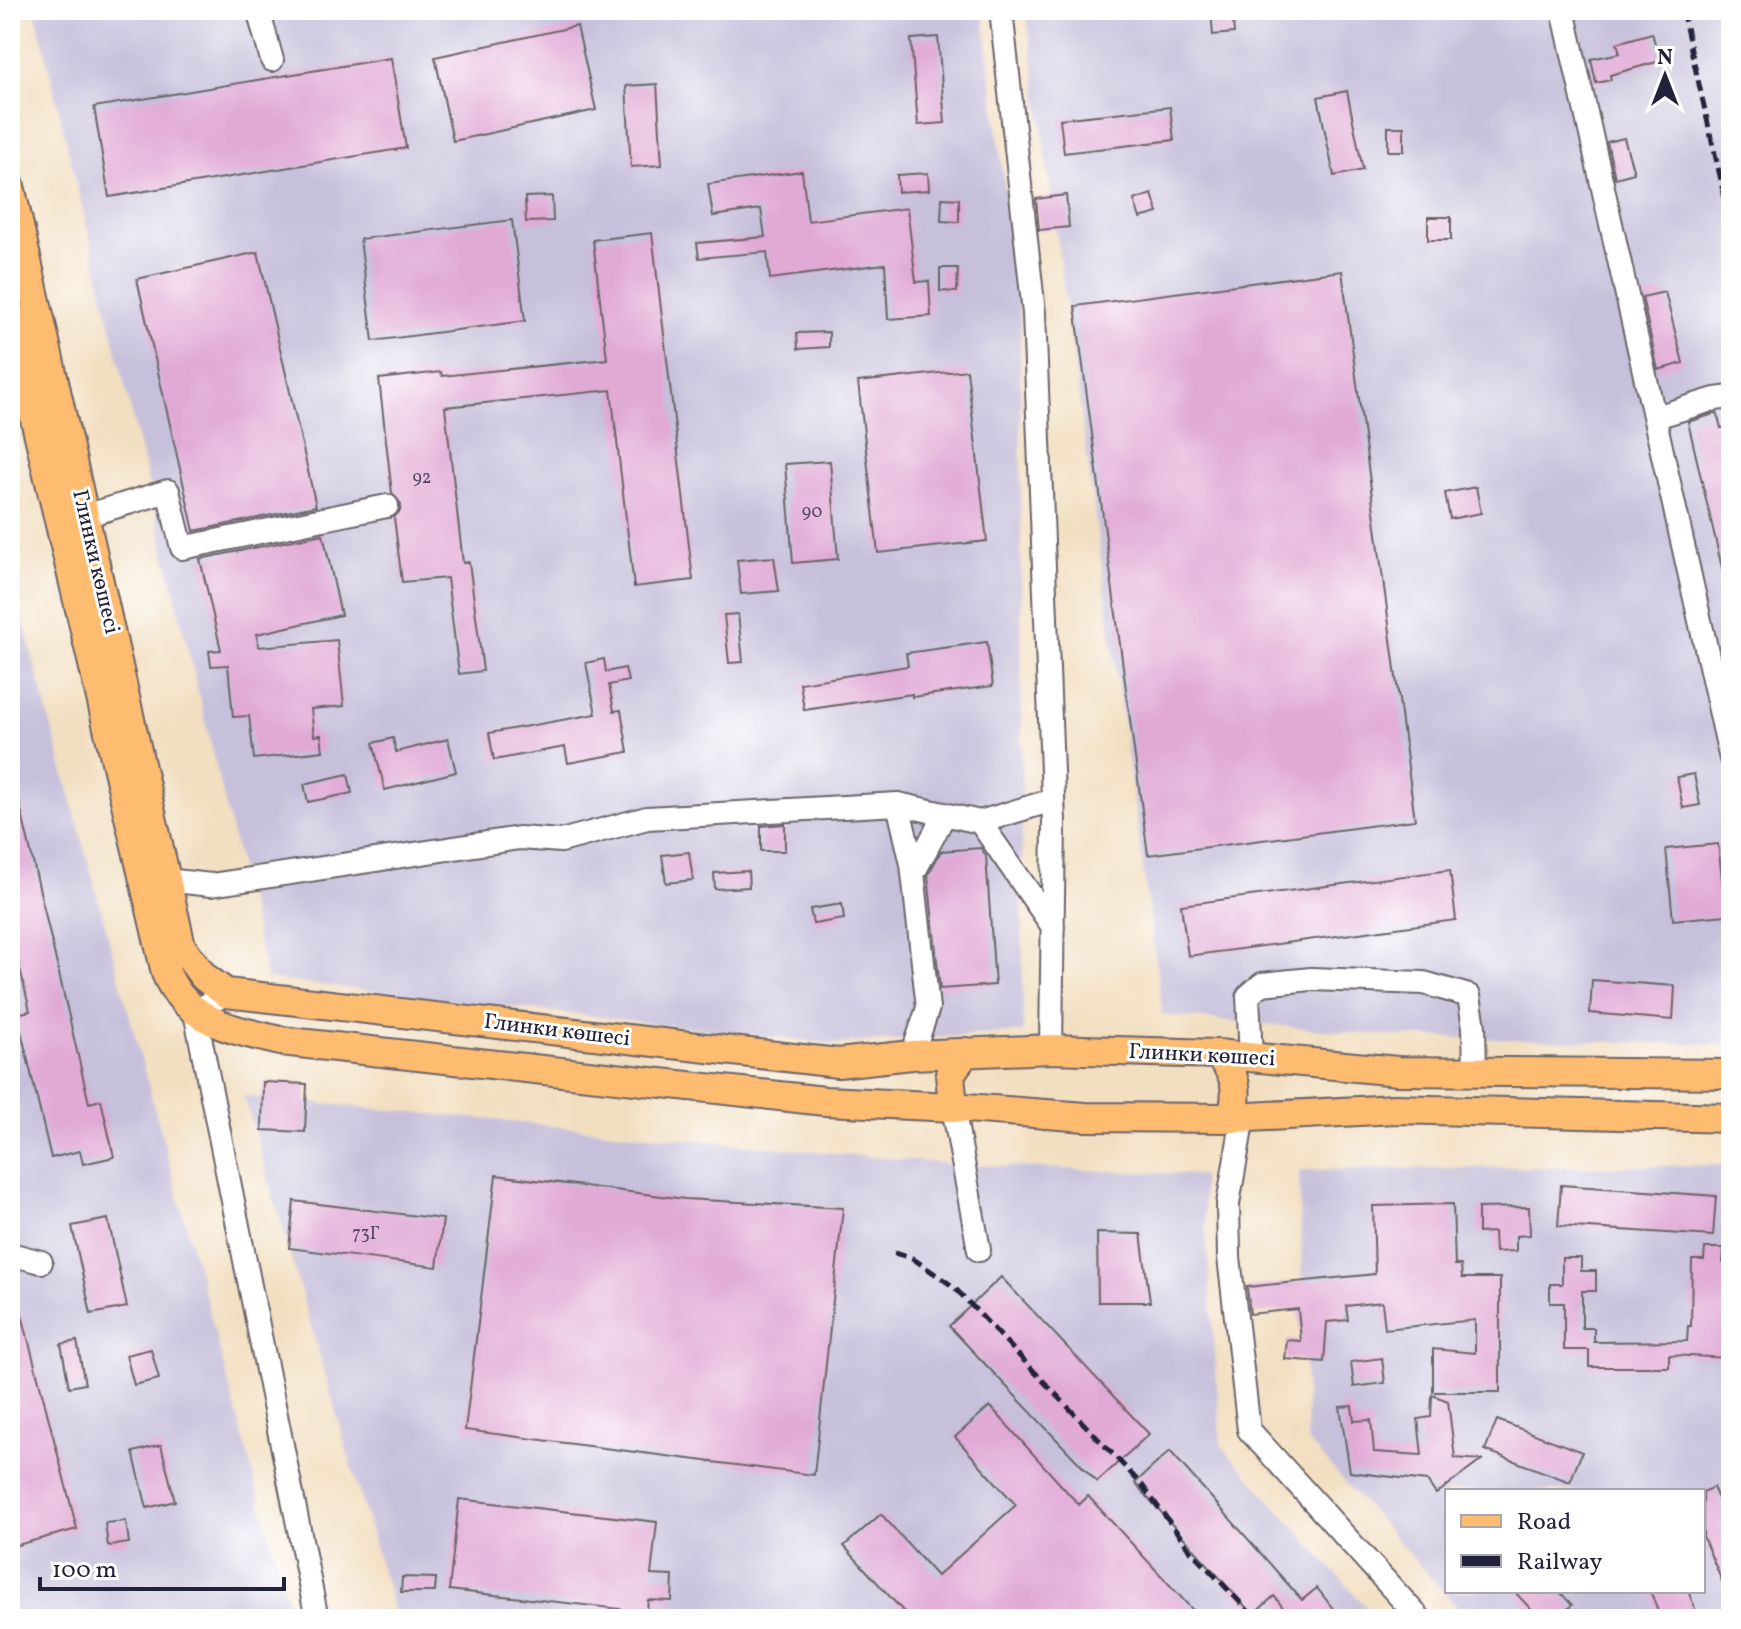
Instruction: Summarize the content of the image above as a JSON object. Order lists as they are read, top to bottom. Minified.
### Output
{"streets":{"main road":["Глинки көшесі"]},"house_numbers":["92","90","73Г"],"legend":["Road","Railway"],"scale_bar":"100 m","north":"top"}
